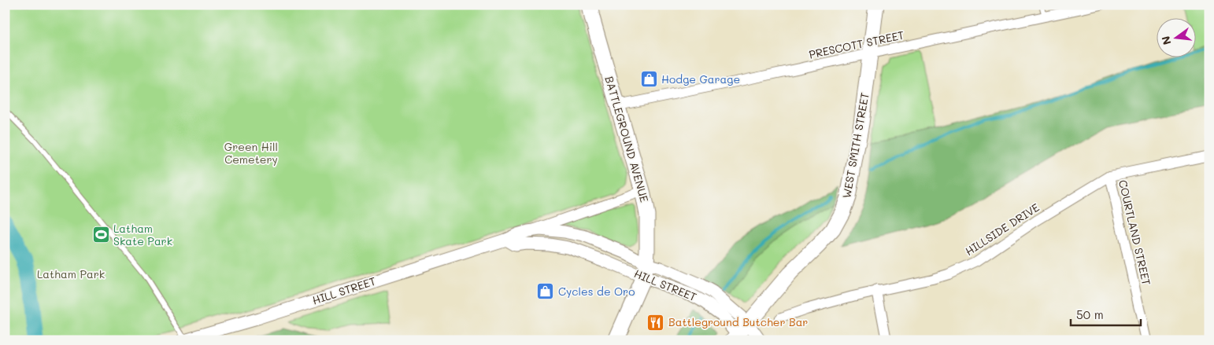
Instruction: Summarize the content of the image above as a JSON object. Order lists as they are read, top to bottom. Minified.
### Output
{"streets":{"main road":["BATTLEGROUND AVENUE","WEST SMITH STREET"],"street":["PRESCOTT STREET","HILLSIDE DRIVE","COURTLAND STREET","HILL STREET"]},"crossings":[["PRESCOTT STREET","BATTLEGROUND AVENUE"],["PRESCOTT STREET","WEST SMITH STREET"],["BATTLEGROUND AVENUE","HILL STREET"],["WEST SMITH STREET","HILL STREET"],["HILLSIDE DRIVE","COURTLAND STREET"]],"parks":["Green Hill Cemetery","Latham Park"],"places":{"shop":["Hodge Garage","Cycles de Oro"],"sports":["Latham Skate Park"],"restaurant":["Battleground Butcher Bar"]},"scale_bar":"50 m","north":"left"}
